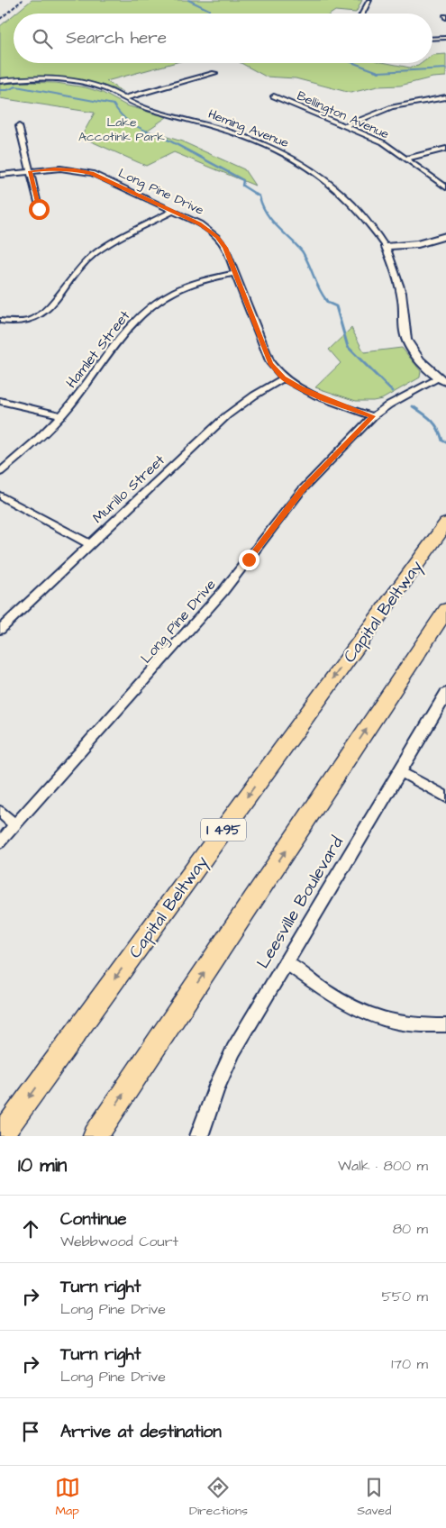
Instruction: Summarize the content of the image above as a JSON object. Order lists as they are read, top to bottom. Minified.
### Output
{"streets":{"highway":["Capital Beltway","I 495"],"street":["Bellington Avenue","Heming Avenue","Long Pine Drive","Hamlet Street","Murillo Street","Leesville Boulevard"]},"crossings":[["Heming Avenue","Long Pine Drive"],["Long Pine Drive","Hamlet Street"],["Long Pine Drive","Murillo Street"]],"parks":["Lake Accotink Park"],"page":{"search":"Search here","heading":["10 min","Walk · 800 m"],"list":[["Continue","Webbwood Court","80 m"],["Turn right","Long Pine Drive","550 m"],["Turn right","Long Pine Drive","170 m"],"Arrive at destination"],"nav":["Map","Directions","Saved"]}}
